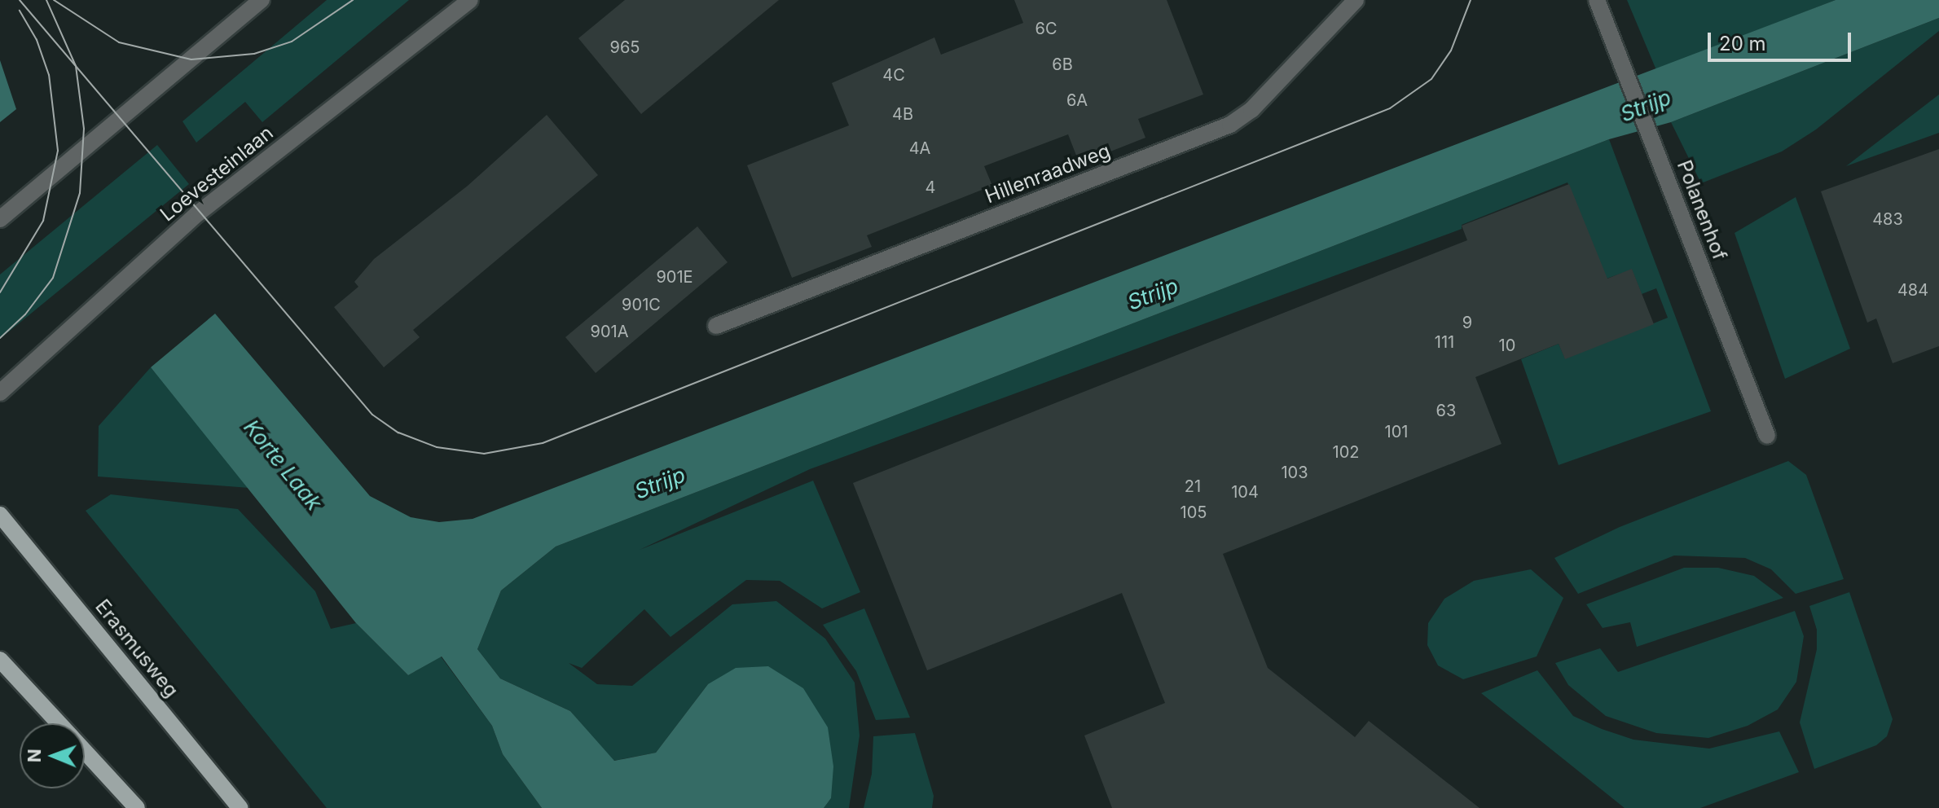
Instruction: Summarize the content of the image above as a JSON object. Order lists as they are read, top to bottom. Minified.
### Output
{"streets":{"main road":["Erasmusweg"],"street":["Loevesteinlaan","Hillenraadweg","Polanenhof"]},"water":["Strijp","Korte Laak"],"house_numbers":["6C","965","6B","4C","6A","4B","4A","4","483","901E","484","901C","9","901A","111","10","63","101","102","103","21","104","105"],"scale_bar":"20 m","north":"left"}
